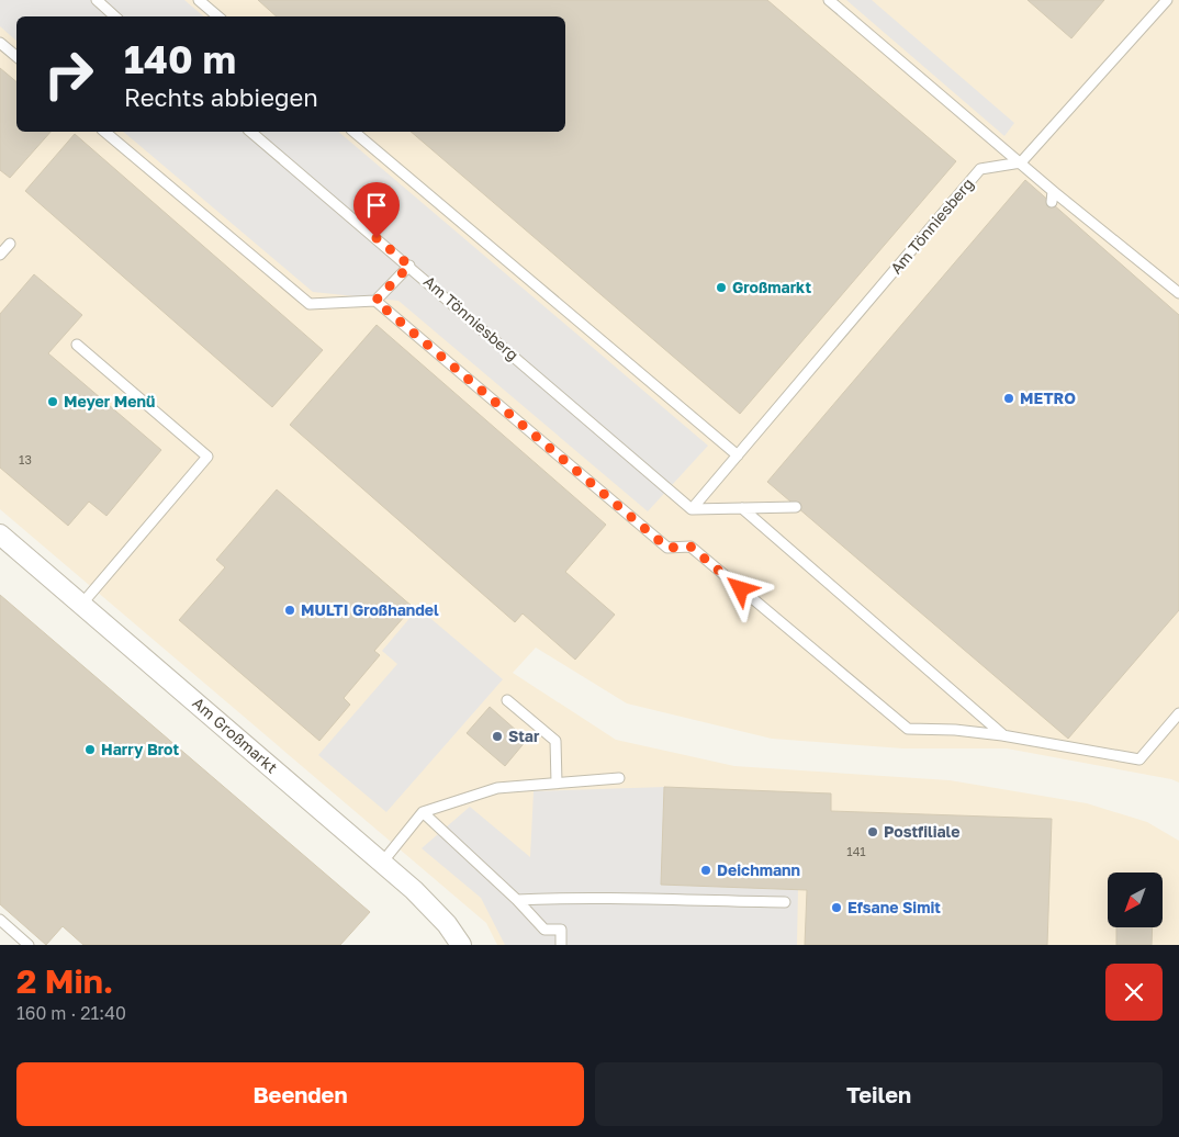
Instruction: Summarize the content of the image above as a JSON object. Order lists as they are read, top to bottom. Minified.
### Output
{"streets":{"street":["Am Großmarkt"],"lane":["Am Tönniesberg"]},"places":["Großmarkt","METRO","Meyer Menü","MULTI Großhandel","Star","Harry Brot","Postfiliale","Deichmann","Efsane Simit"],"house_numbers":["13","141"],"north":"bottom left","page":{"turn":["140 m","Rechts abbiegen"],"heading":["2 Min.","160 m · 21:40"],"buttons":["Beenden","Teilen"]}}
